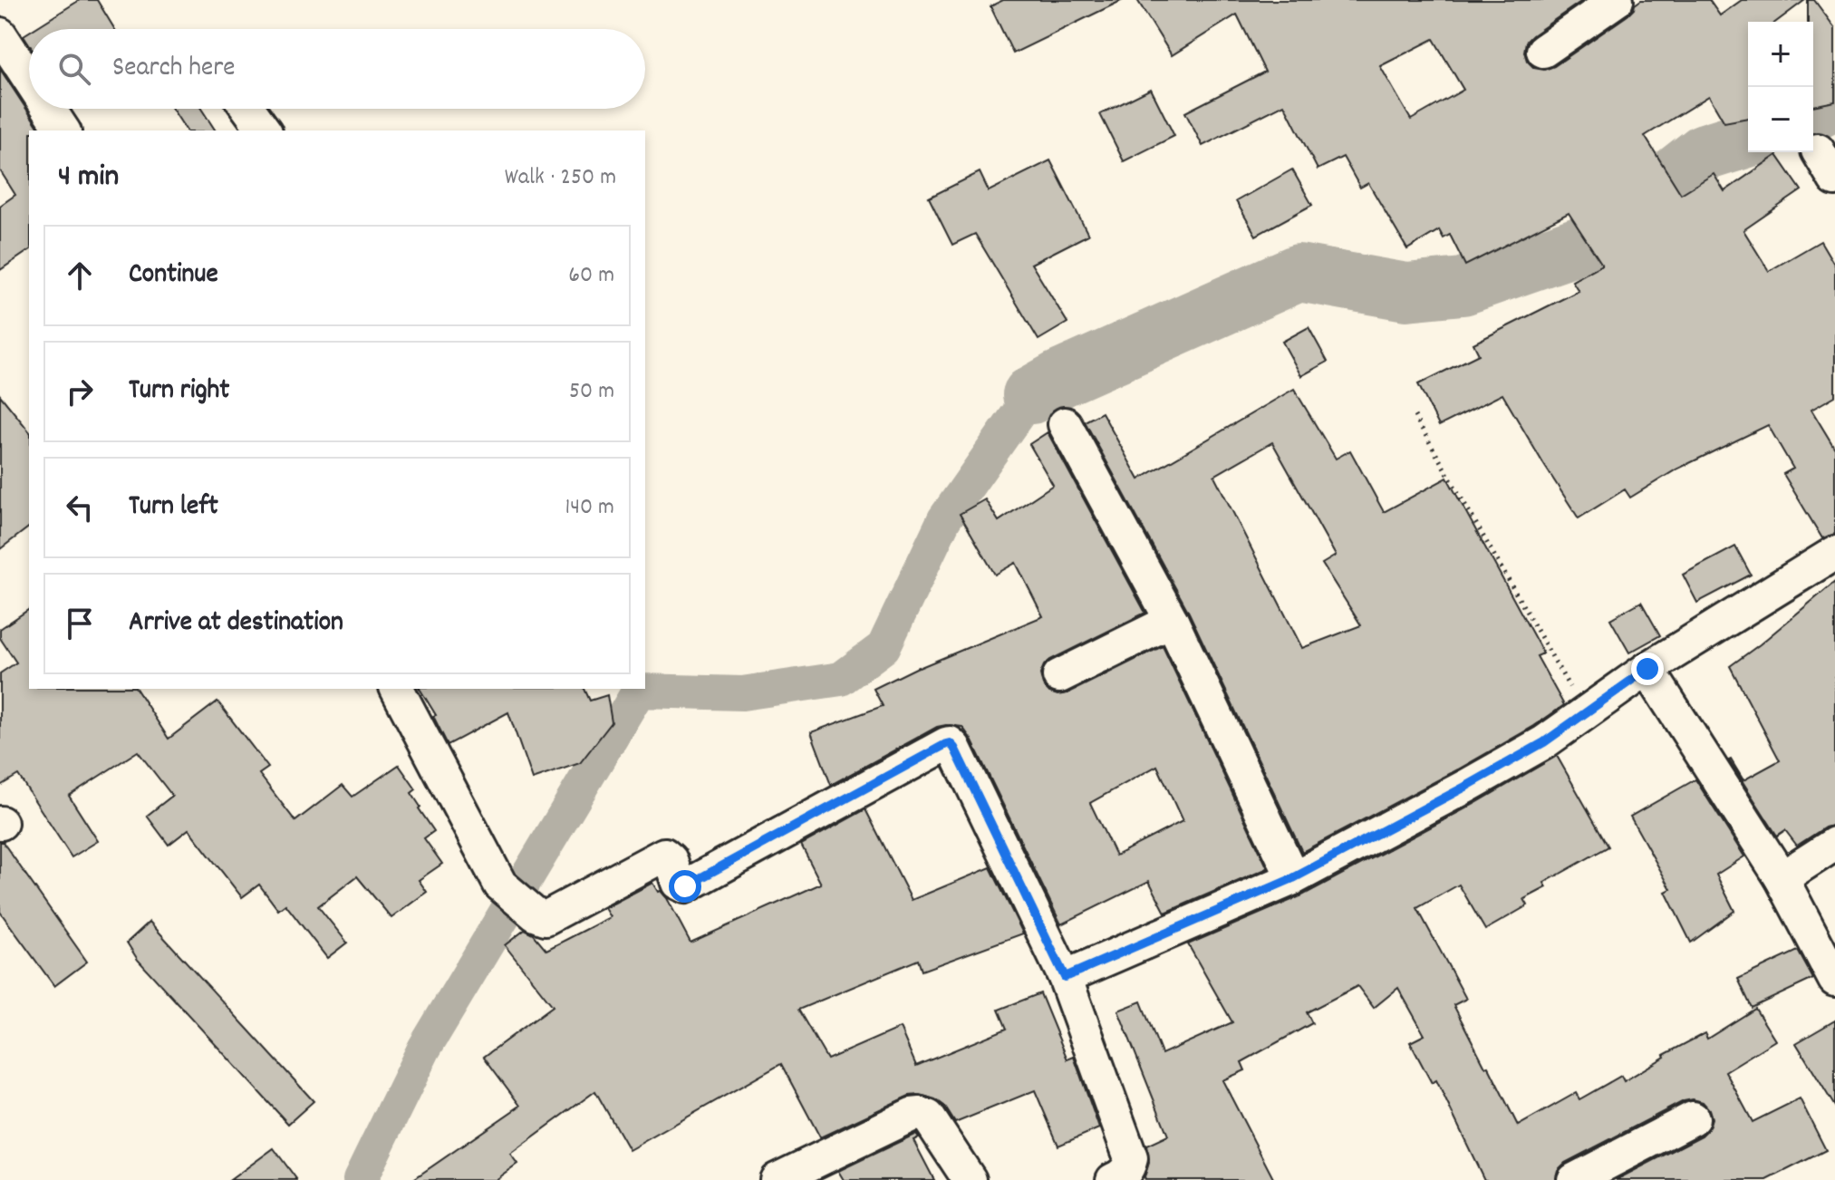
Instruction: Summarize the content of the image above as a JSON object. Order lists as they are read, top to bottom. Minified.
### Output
{"page":{"map_buttons":["+","−"],"search":"Search here","heading":["4 min","Walk · 250 m"],"list":[["Continue","60 m"],["Turn right","50 m"],["Turn left","140 m"],"Arrive at destination"]}}
